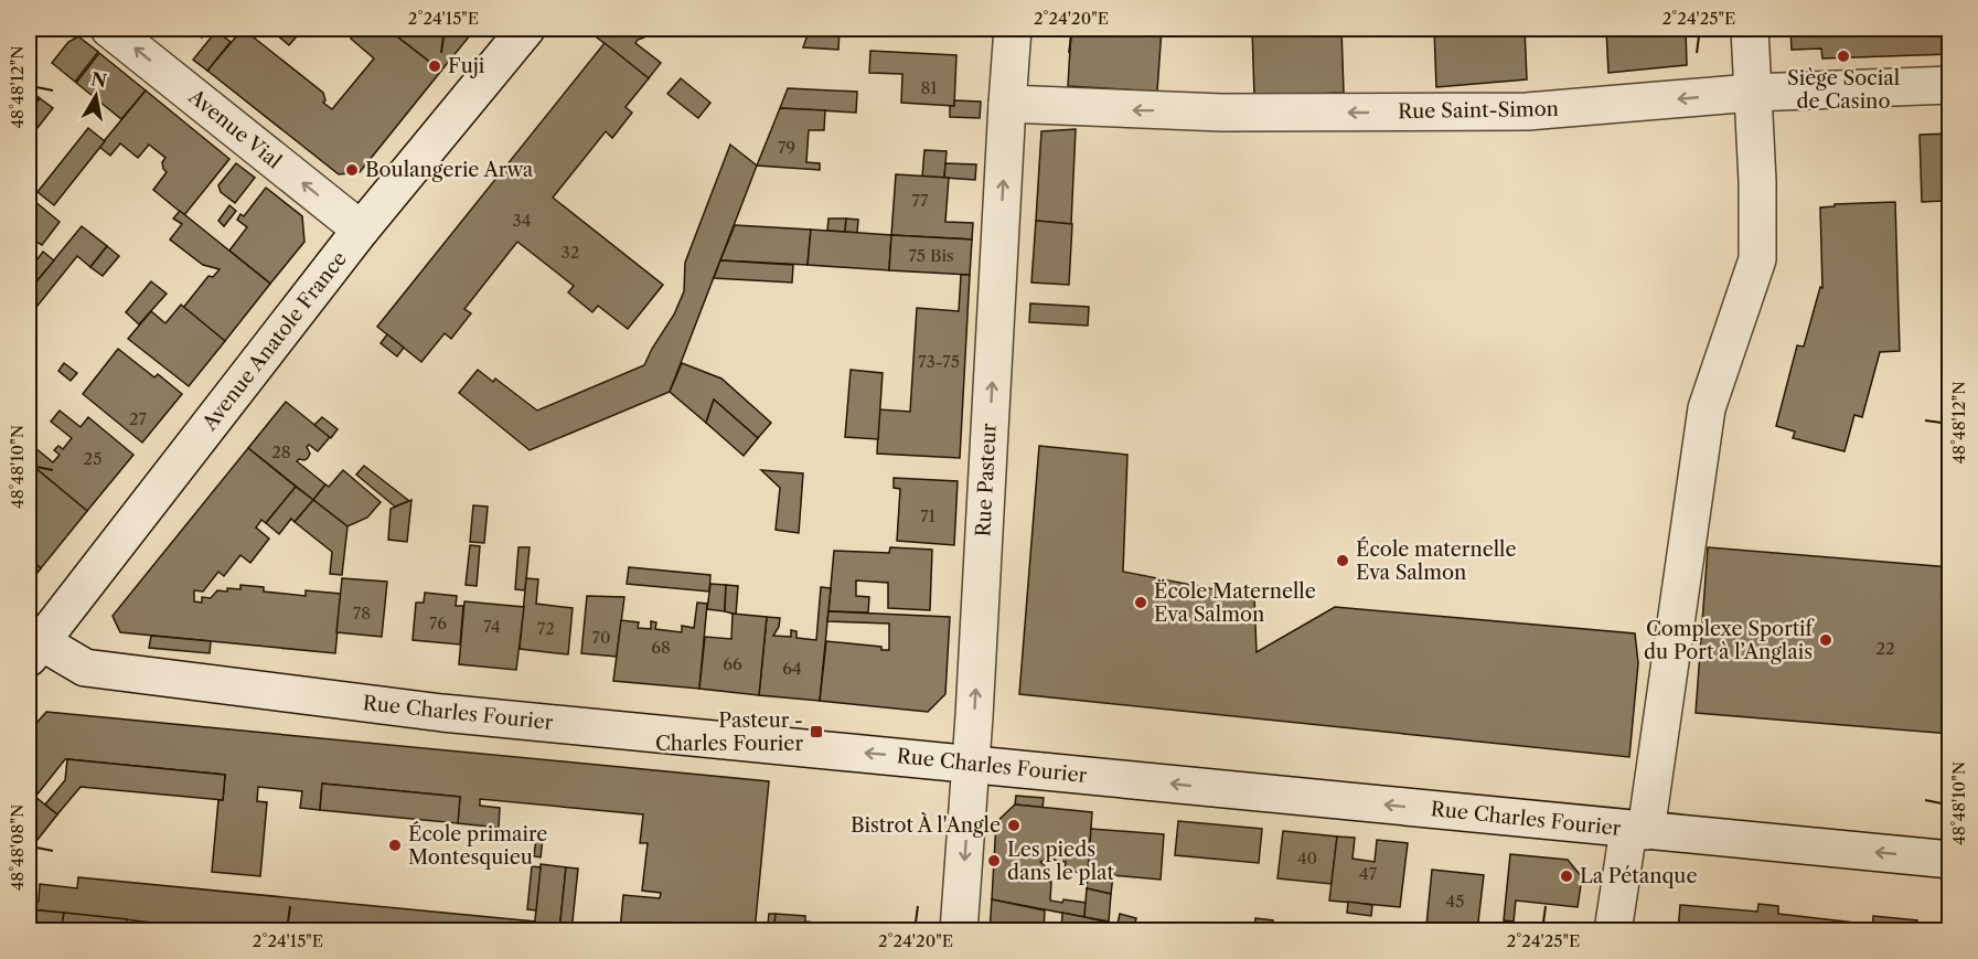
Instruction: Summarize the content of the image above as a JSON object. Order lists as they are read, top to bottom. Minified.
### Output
{"streets":{"street":["Rue Saint-Simon","Avenue Vial","Avenue Anatole France","Rue Pasteur","Rue Charles Fourier"]},"crossings":[["Rue Saint-Simon","Rue Pasteur"],["Avenue Vial","Avenue Anatole France"],["Avenue Anatole France","Rue Charles Fourier"],["Rue Pasteur","Rue Charles Fourier"]],"one_way":["Rue Saint-Simon","Avenue Vial","Rue Charles Fourier"],"places":{"other":["Siège Social de Casino","Fuji","Boulangerie Arwa","École maternelle Eva Salmon","Ëcole Maternelle Eva Salmon","Complexe Sportif du Port à l’Anglais","Bistrot À l'Angle","École primaire Montesquieu","Les pieds dans le plat","La Pétanque"],"transit":["Pasteur - Charles Fourier"]},"house_numbers":["81","79","77","34","32","75 Bis","73-75","27","28","25","71","78","76","74","72","70","68","22","66","64","40","47","45"],"north":"top","coordinates":["2°24'15\"E","2°24'20\"E","2°24'25\"E","48°48'12\"N","48°48'10\"N","48°48'08\"N"]}
